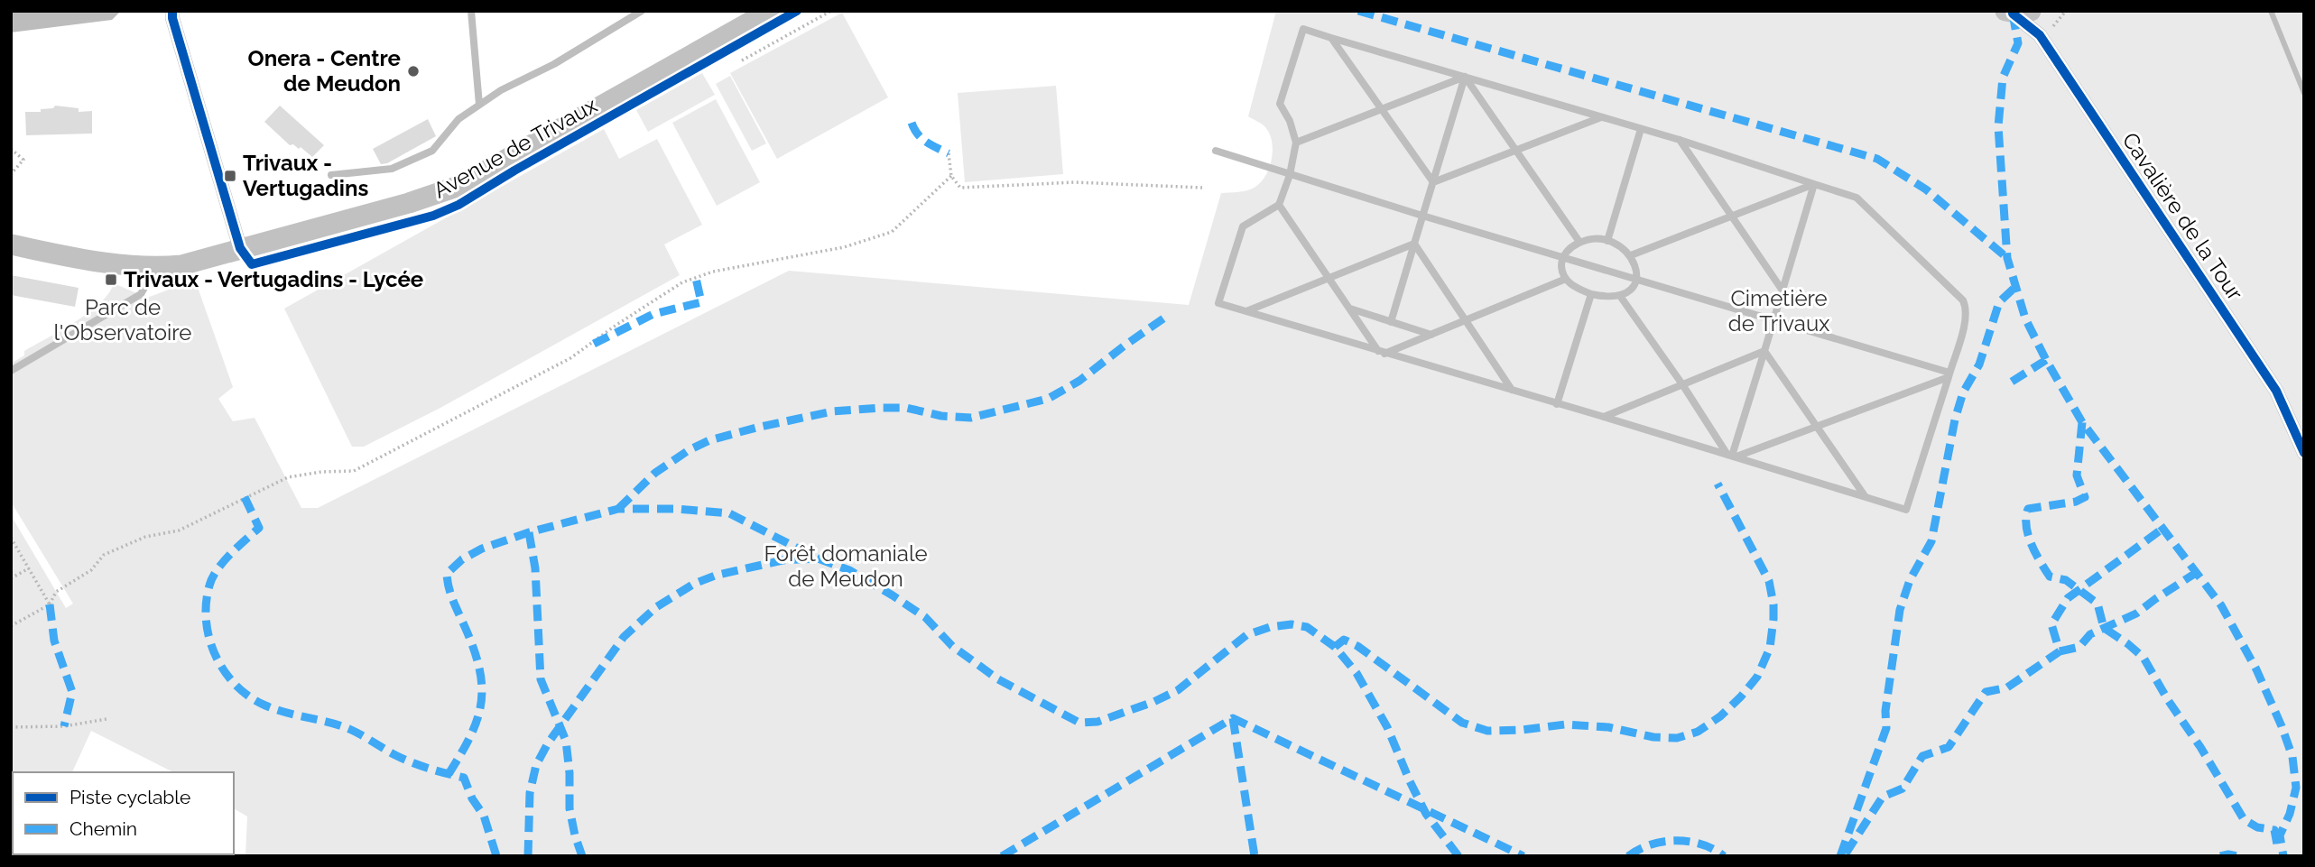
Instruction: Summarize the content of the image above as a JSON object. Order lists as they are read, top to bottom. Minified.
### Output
{"streets":{"main road":["Avenue de Trivaux"],"street":["Cavalière de la Tour"]},"parks":["Cimetière de Trivaux","Parc de l'Observatoire","Forêt domaniale de Meudon"],"places":{"other":["Onera - Centre de Meudon"],"transit":["Trivaux - Vertugadins","Trivaux - Vertugadins - Lycée"]},"legend":["Piste cyclable","Chemin"]}
